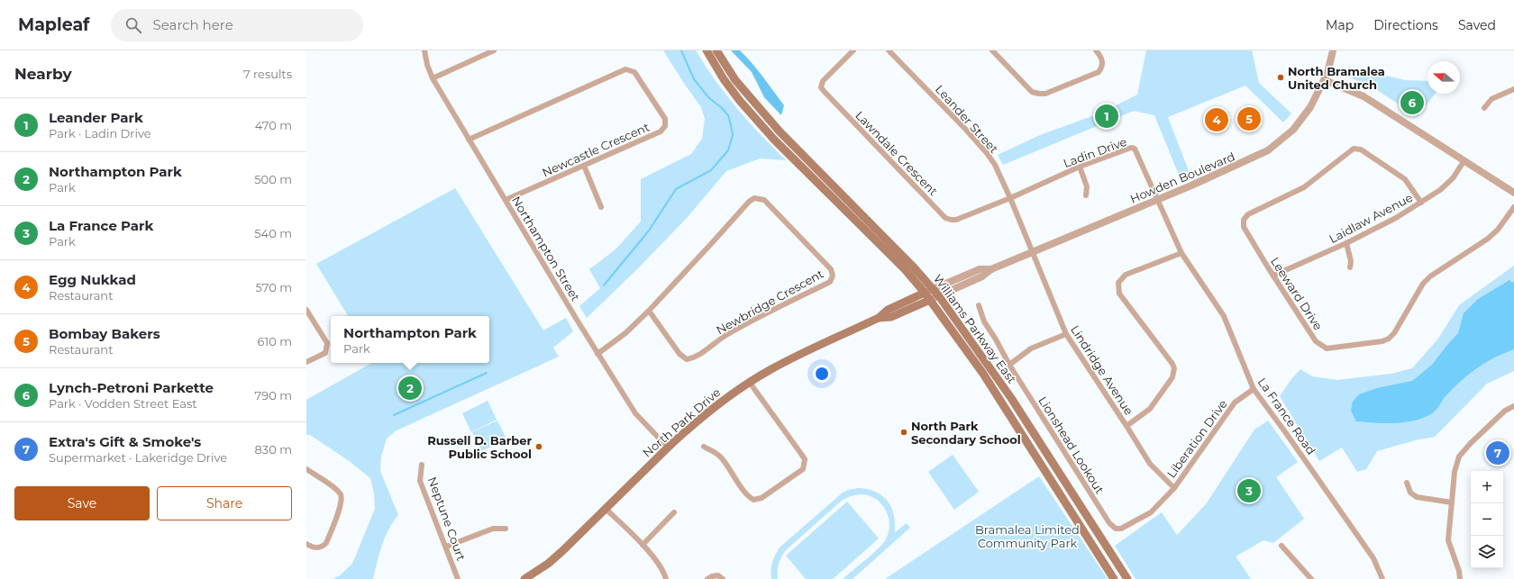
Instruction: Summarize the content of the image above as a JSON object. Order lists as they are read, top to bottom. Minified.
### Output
{"streets":{"main road":["Williams Parkway East","North Park Drive"],"street":["Leander Street","Newcastle Crescent","Ladin Drive","Lawndale Crescent","Howden Boulevard","Laidlaw Avenue","Northampton Street","Leeward Drive","Newbridge Crescent","Lindridge Avenue","La France Road","Liberation Drive","Lionshead Lookout","Neptune Court"]},"crossings":[["Leander Street","Ladin Drive"],["Leander Street","Lawndale Crescent"],["Leander Street","Howden Boulevard"],["Leander Street","Lindridge Avenue"],["Newcastle Crescent","Northampton Street"],["Ladin Drive","Lawndale Crescent"],["Ladin Drive","Howden Boulevard"],["Ladin Drive","La France Road"],["Howden Boulevard","Williams Parkway East"],["Howden Boulevard","Lindridge Avenue"],["Howden Boulevard","La France Road"],["Howden Boulevard","North Park Drive"],["Laidlaw Avenue","Leeward Drive"],["Northampton Street","Newbridge Crescent"],["Northampton Street","North Park Drive"],["Williams Parkway East","North Park Drive"],["Lindridge Avenue","Liberation Drive"],["Lindridge Avenue","Lionshead Lookout"],["La France Road","Liberation Drive"],["Liberation Drive","Lionshead Lookout"]],"parks":["Bramalea Limited Community Park"],"places":["North Bramalea United Church","North Park Secondary School","Russell D. Barber Public School"],"north":"left","page":{"header":"Mapleaf","search":"Search here","nav":["Map","Directions","Saved"],"heading":["Nearby","7 results"],"pins":["6","1","5","4","2","7","3"],"list":[{"mark":"1","name":"Leander Park","note":"Park · Ladin Drive","value":"470 m"},{"mark":"2","name":"Northampton Park","note":"Park","value":"500 m"},{"mark":"3","name":"La France Park","note":"Park","value":"540 m"},{"mark":"4","name":"Egg Nukkad","note":"Restaurant","value":"570 m"},{"mark":"5","name":"Bombay Bakers","note":"Restaurant","value":"610 m"},{"mark":"6","name":"Lynch-Petroni Parkette","note":"Park · Vodden Street East","value":"790 m"},{"mark":"7","name":"Extra's Gift & Smoke's","note":"Supermarket · Lakeridge Drive","value":"830 m"}],"popup":["Northampton Park","Park"],"map_buttons":["+","−"],"buttons":["Save","Share"]}}
